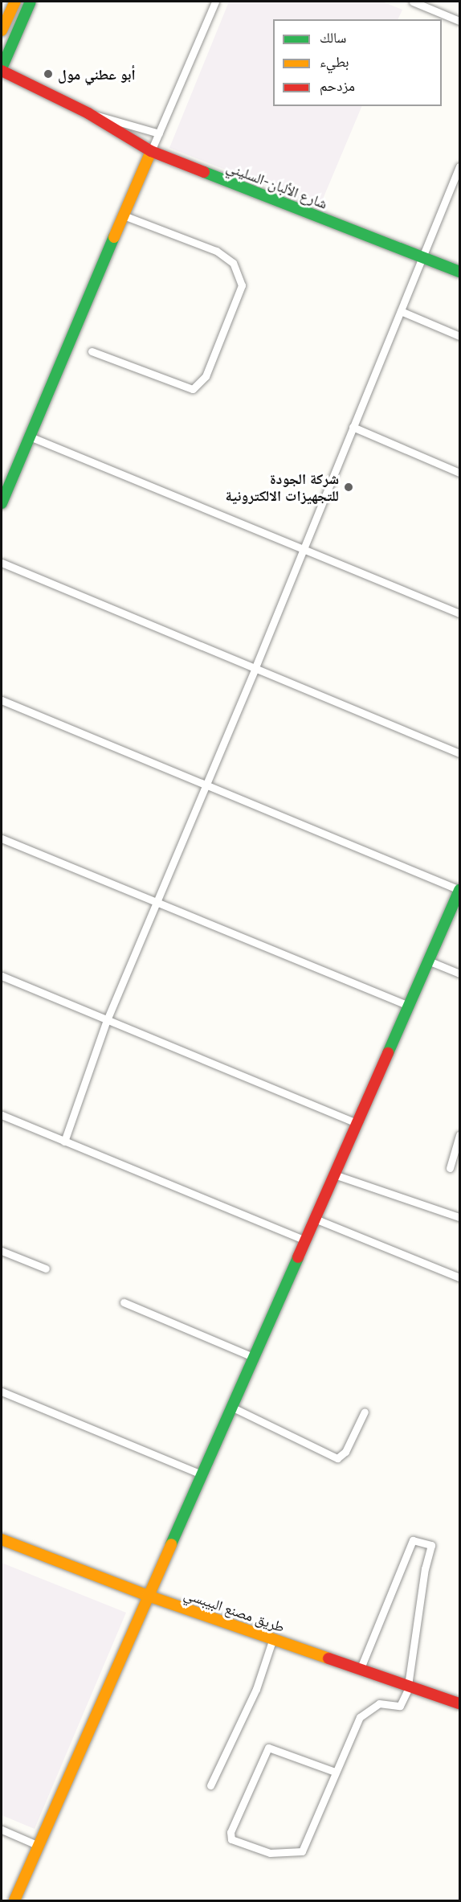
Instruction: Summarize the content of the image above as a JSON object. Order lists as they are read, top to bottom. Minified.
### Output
{"streets":{"main road":["شارع الألبان-السليني","طريق مصنع البيبسي"]},"places":["أبو عطني مول","شركة الجودة للتجهيزات الالكترونية"],"legend":["سالك","بطيء","مزدحم"]}
